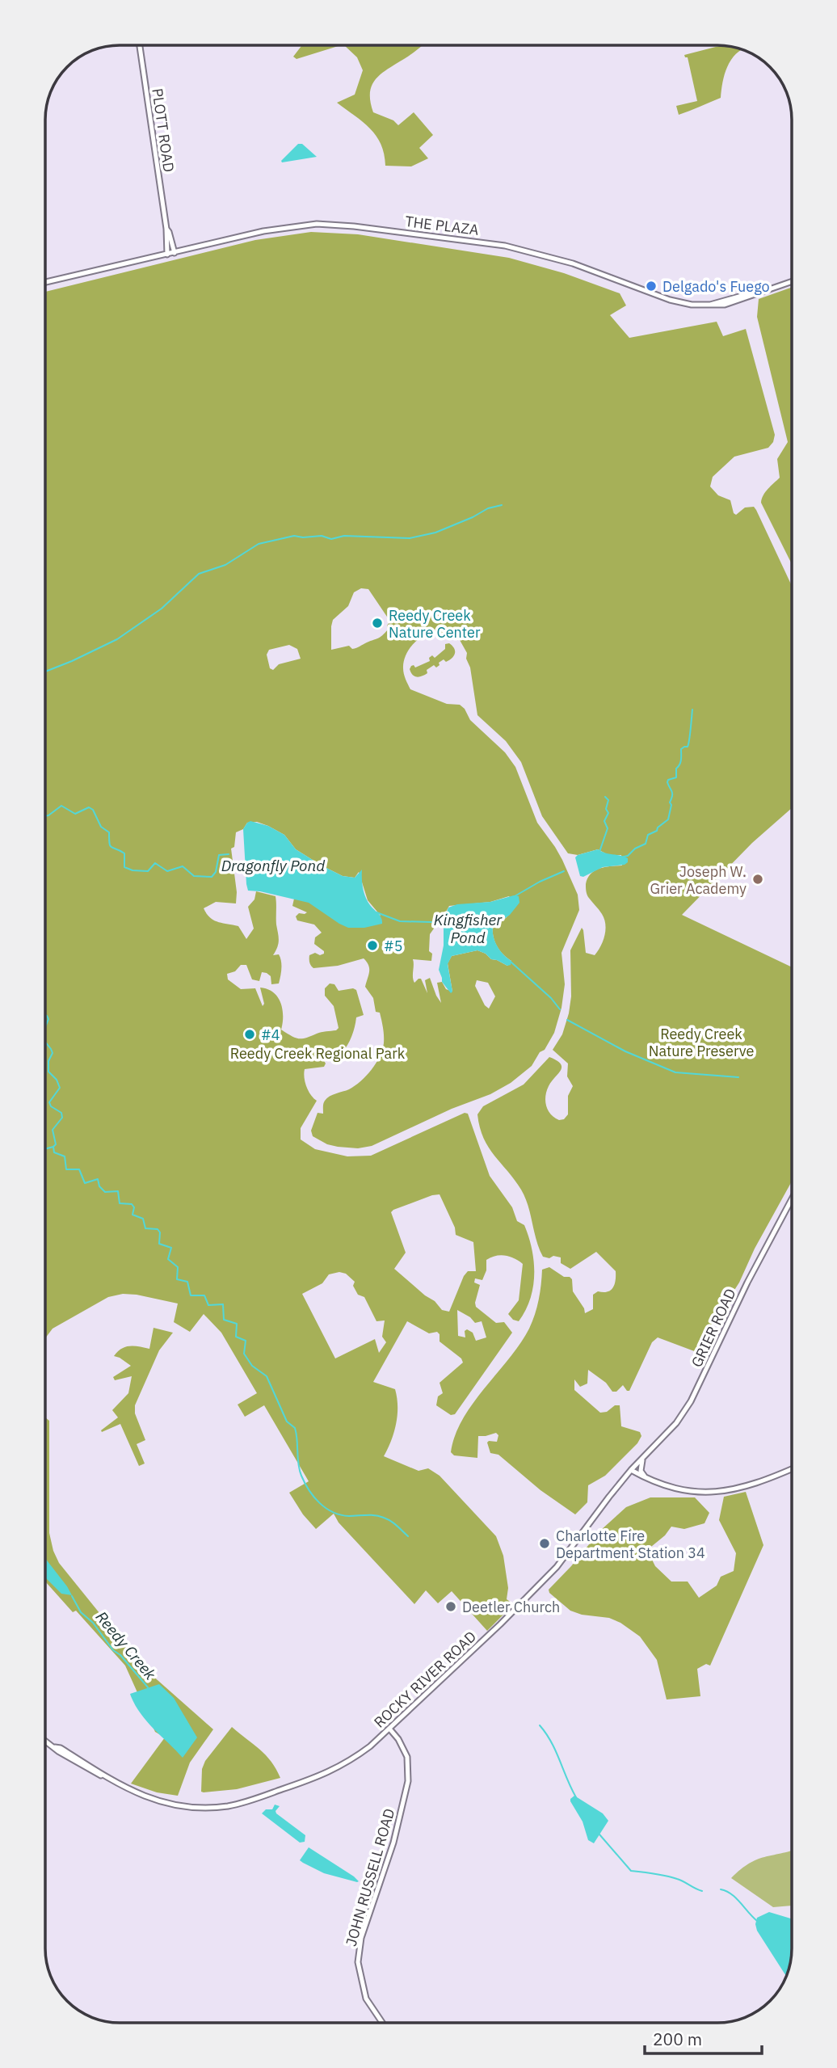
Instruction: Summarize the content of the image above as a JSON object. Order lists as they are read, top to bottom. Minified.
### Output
{"streets":{"street":["PLOTT ROAD","THE PLAZA","GRIER ROAD","ROCKY RIVER ROAD","JOHN RUSSELL ROAD"]},"crossings":[["PLOTT ROAD","THE PLAZA"],["GRIER ROAD","ROCKY RIVER ROAD"],["ROCKY RIVER ROAD","JOHN RUSSELL ROAD"]],"water":["Dragonfly Pond","Kingfisher Pond","Reedy Creek"],"parks":["Reedy Creek Nature Preserve","Reedy Creek Regional Park"],"places":["Delgado's Fuego","Reedy Creek Nature Center","Joseph W. Grier Academy","#5","#4","Charlotte Fire Department Station 34","Deetler Church"],"scale_bar":"200 m"}
